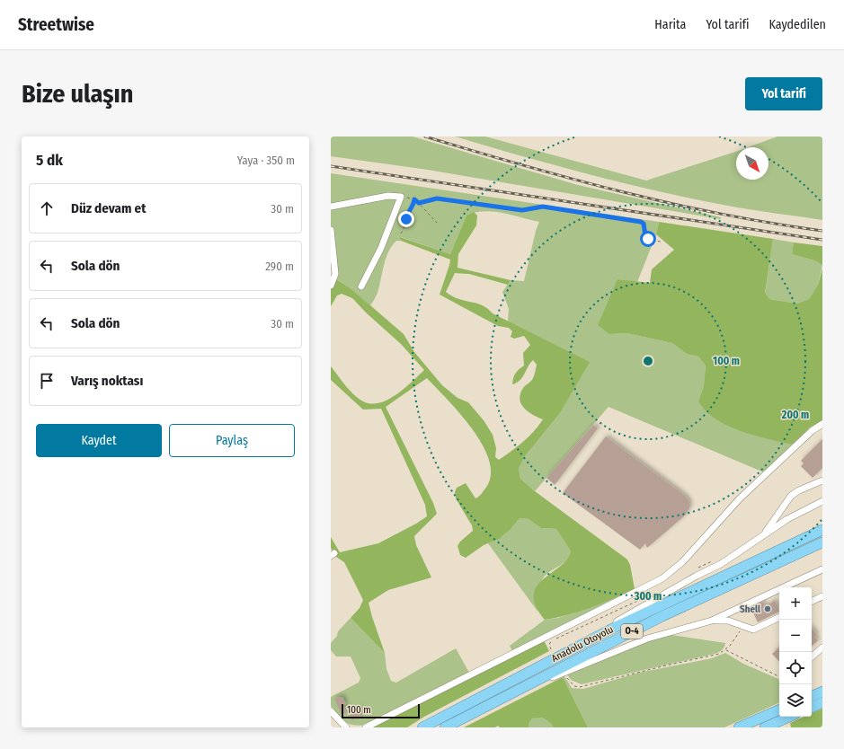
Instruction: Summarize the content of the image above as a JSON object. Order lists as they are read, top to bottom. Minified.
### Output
{"streets":{"highway":["O-4","Anadolu Otoyolu"]},"places":["Shell"],"scale_bar":"100 m","north":"bottom right","page":{"header":"Streetwise","nav":["Harita","Yol tarifi","Kaydedilen"],"buttons":["Yol tarifi",["Kaydet","Paylaş"]],"title":"Bize ulaşın","heading":["5 dk","Yaya · 350 m"],"list":[["Düz devam et","30 m"],["Sola dön","290 m"],["Sola dön","30 m"],"Varış noktası"],"map_buttons":["+","−"],"scale":"100 m"},"rings":["100 m","200 m","300 m"]}
